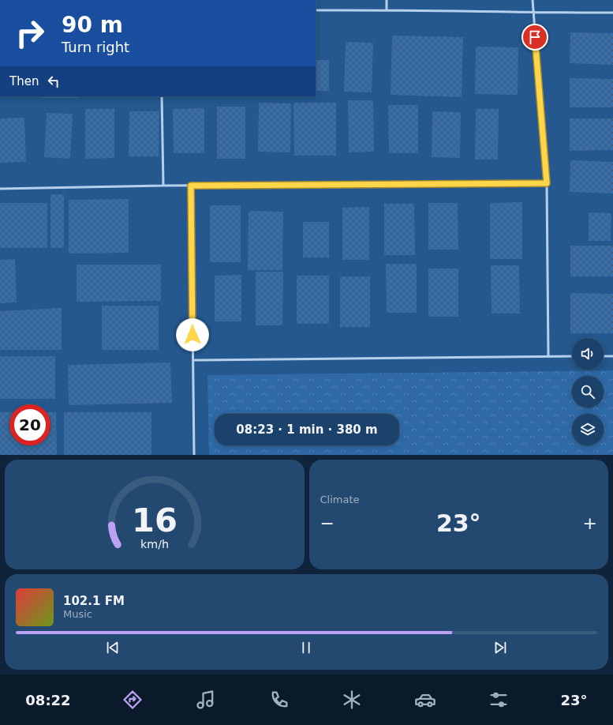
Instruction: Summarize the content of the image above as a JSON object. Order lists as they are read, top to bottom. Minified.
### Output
{"page":{"turn":["90 m","Turn right"],"then":"Then","limit":"20","trip":"08:23 · 1 min · 380 m","tile":"Climate","heat":["−","23°","+"],"song":["102.1 FM","Music"],"tabs":["08:22","23°"],"gauge":["16","km/h"]}}
